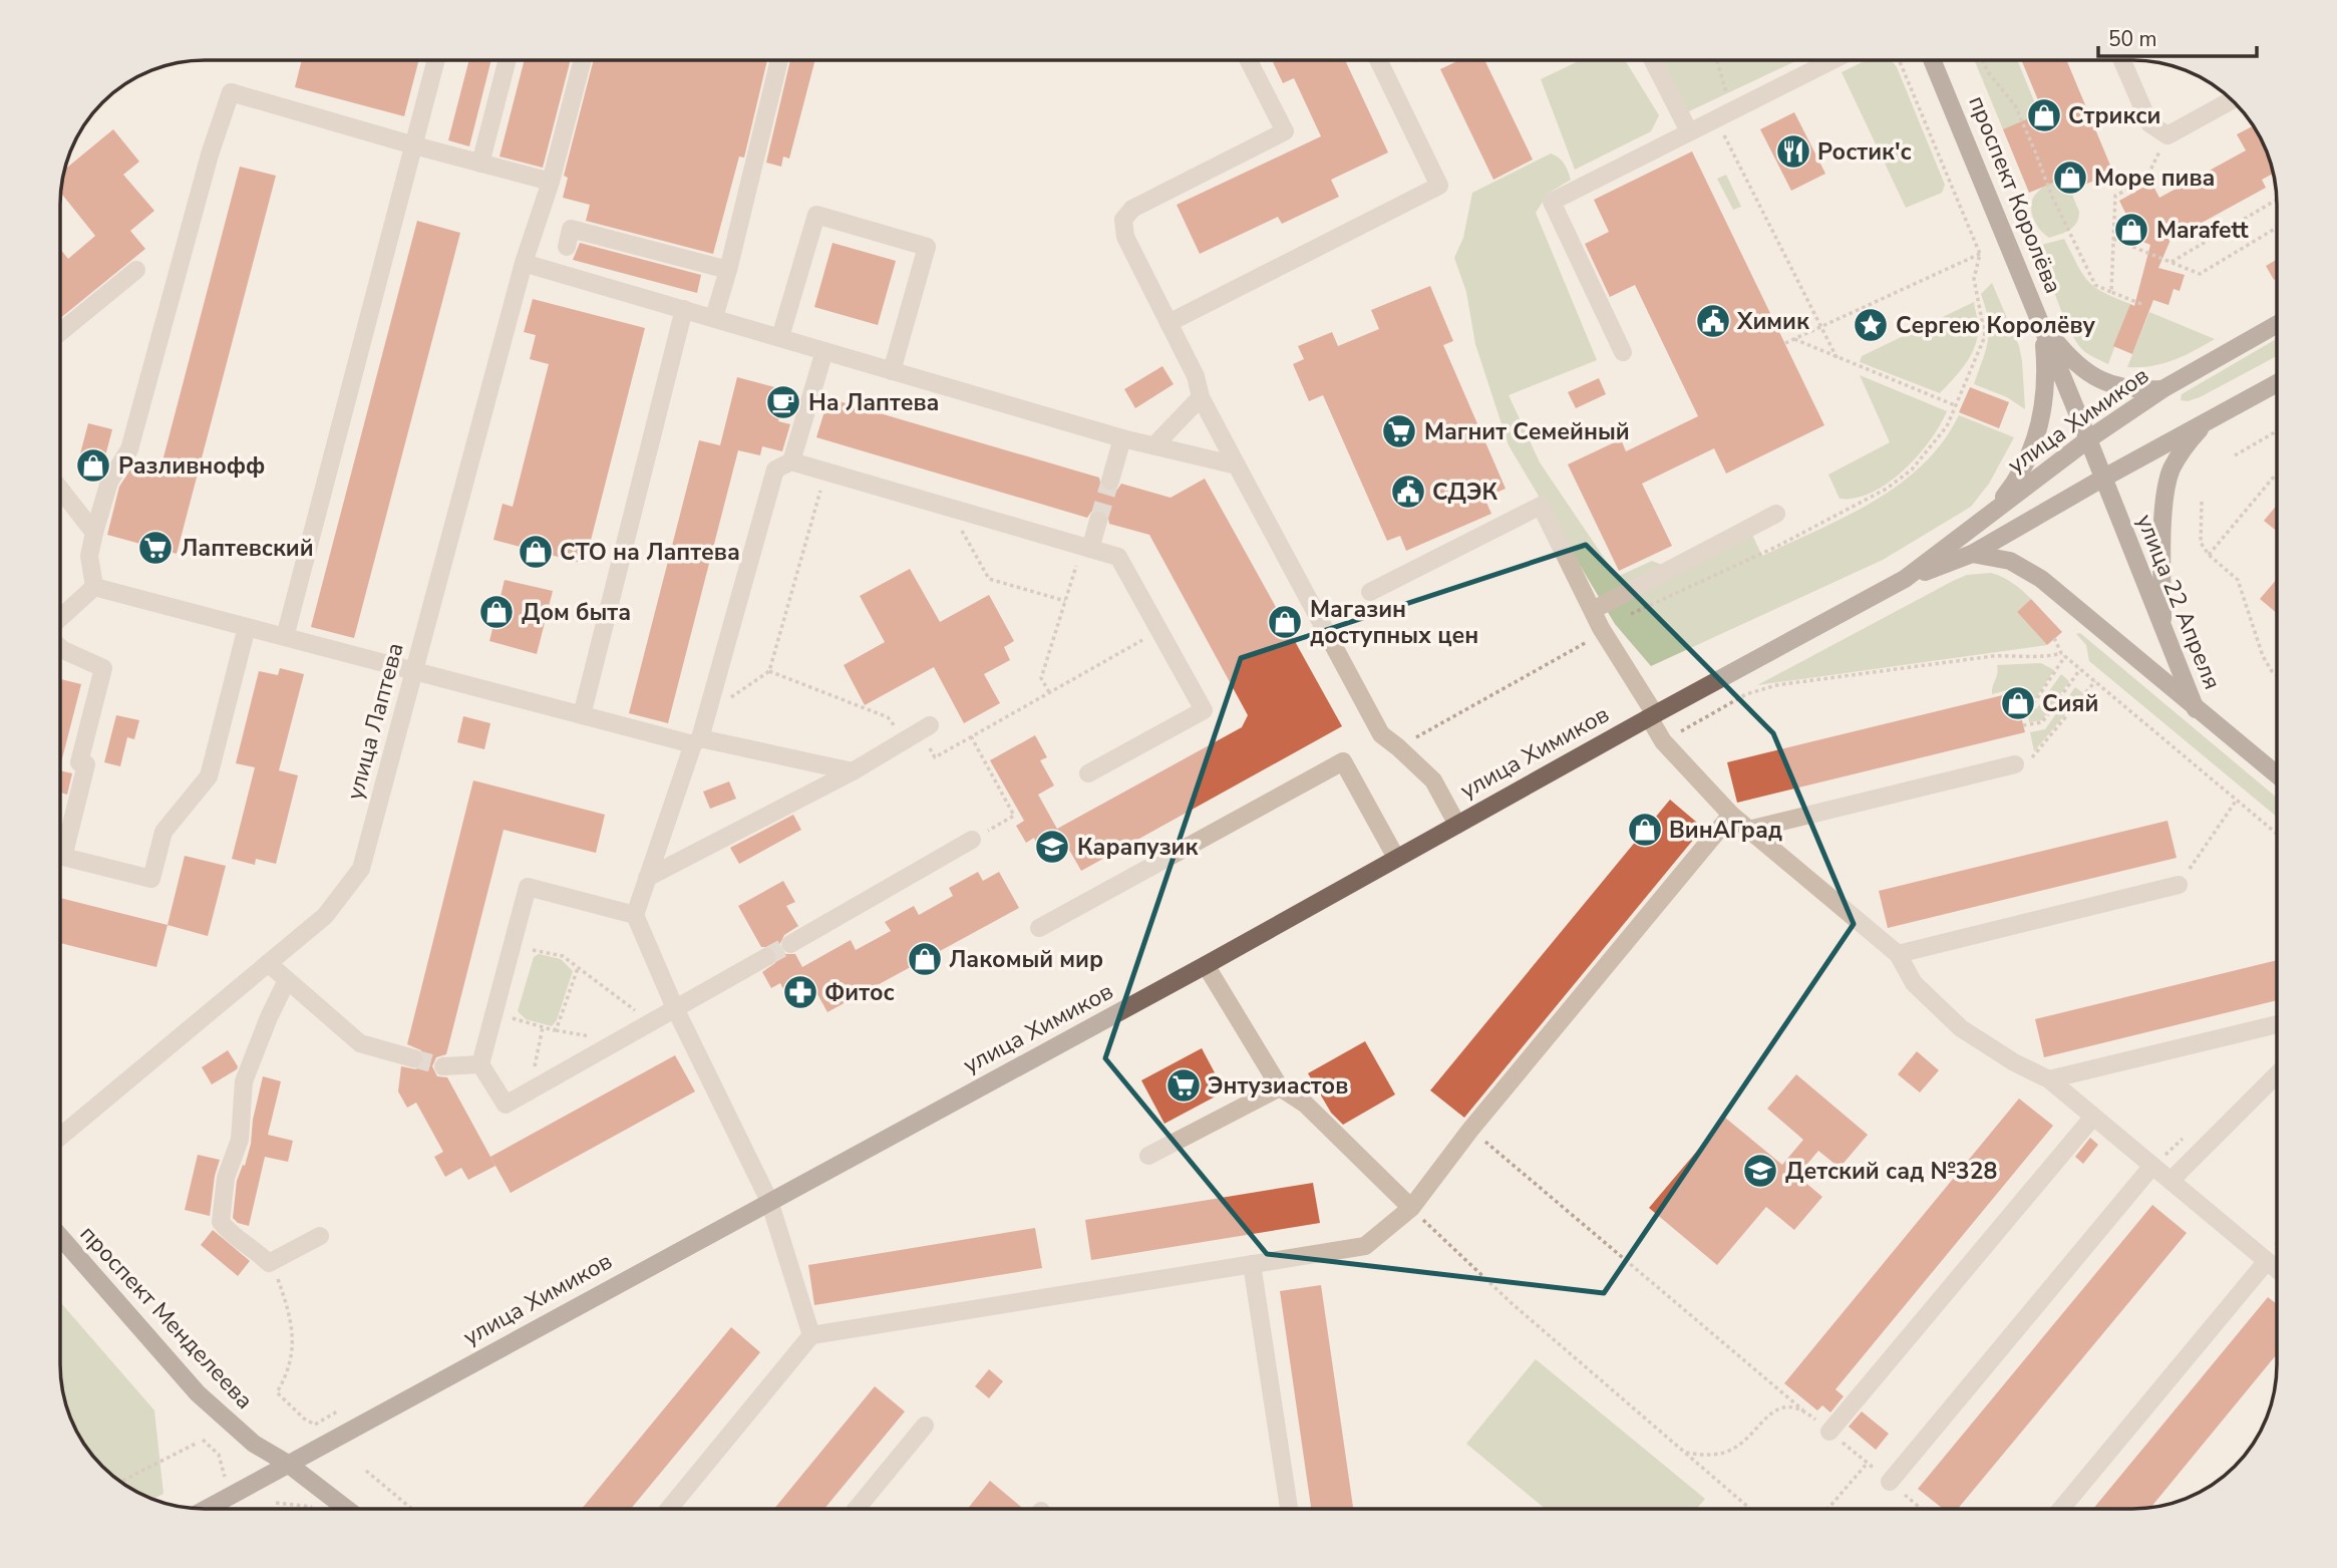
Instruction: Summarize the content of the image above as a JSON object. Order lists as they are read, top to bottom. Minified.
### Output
{"streets":{"main road":["проспект Королёва","улица Химиков","улица 22 Апреля","проспект Менделеева"],"street":["улица Лаптева"]},"crossings":[["проспект Королёва","улица Химиков"],["проспект Королёва","улица 22 Апреля"],["улица Химиков","улица 22 Апреля"],["улица Химиков","проспект Менделеева"]],"places":{"shop":["Стрикси","Море пива","Marafett","Разливнофф","СТО на Лаптева","Дом быта","Магазин доступных цен","Сияй","ВинАГрад","Лакомый мир"],"restaurant":["Ростик'с"],"public building":["Химик","СДЭК"],"place":["Сергею Королёву"],"cafe":["На Лаптева"],"supermarket":["Магнит Семейный","Лаптевский","Энтузиастов"],"school or university":["Карапузик","Детский сад №328"],"pharmacy":["Фитос"]},"scale_bar":"50 m"}
